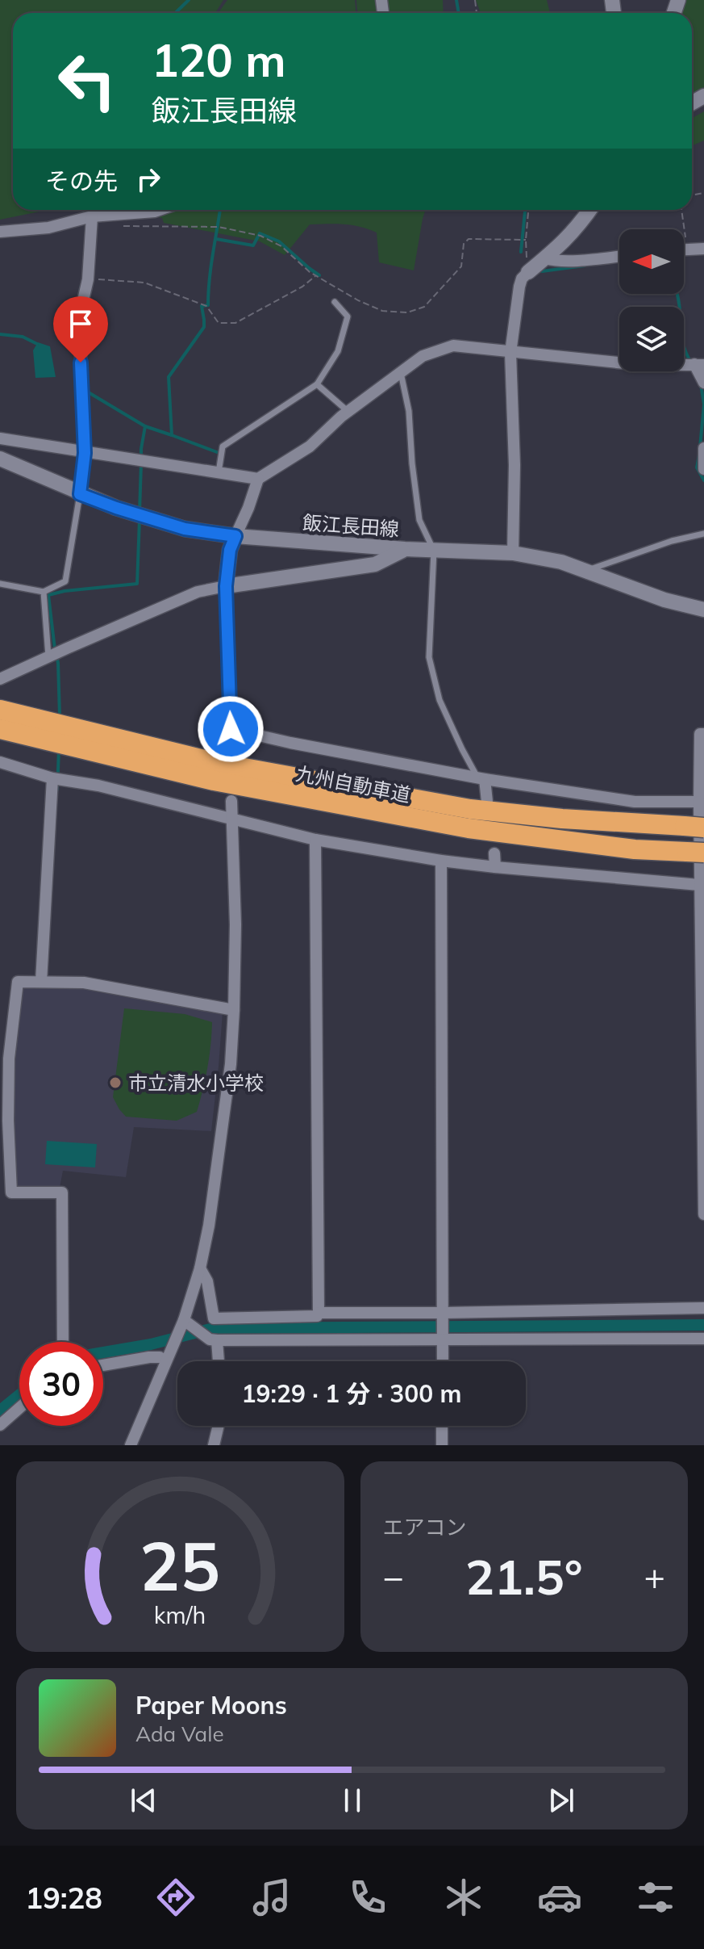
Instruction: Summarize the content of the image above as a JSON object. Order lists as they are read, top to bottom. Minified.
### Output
{"streets":{"highway":["九州自動車道"],"main road":["飯江長田線"]},"places":["市立清水小学校"],"north":"left","page":{"turn":["120 m","飯江長田線"],"then":"その先","limit":"30","trip":"19:29 · 1 分 · 300 m","tile":"エアコン","heat":["−","21.5°","+"],"song":["Paper Moons","Ada Vale"],"tabs":"19:28","gauge":["25","km/h"]}}
